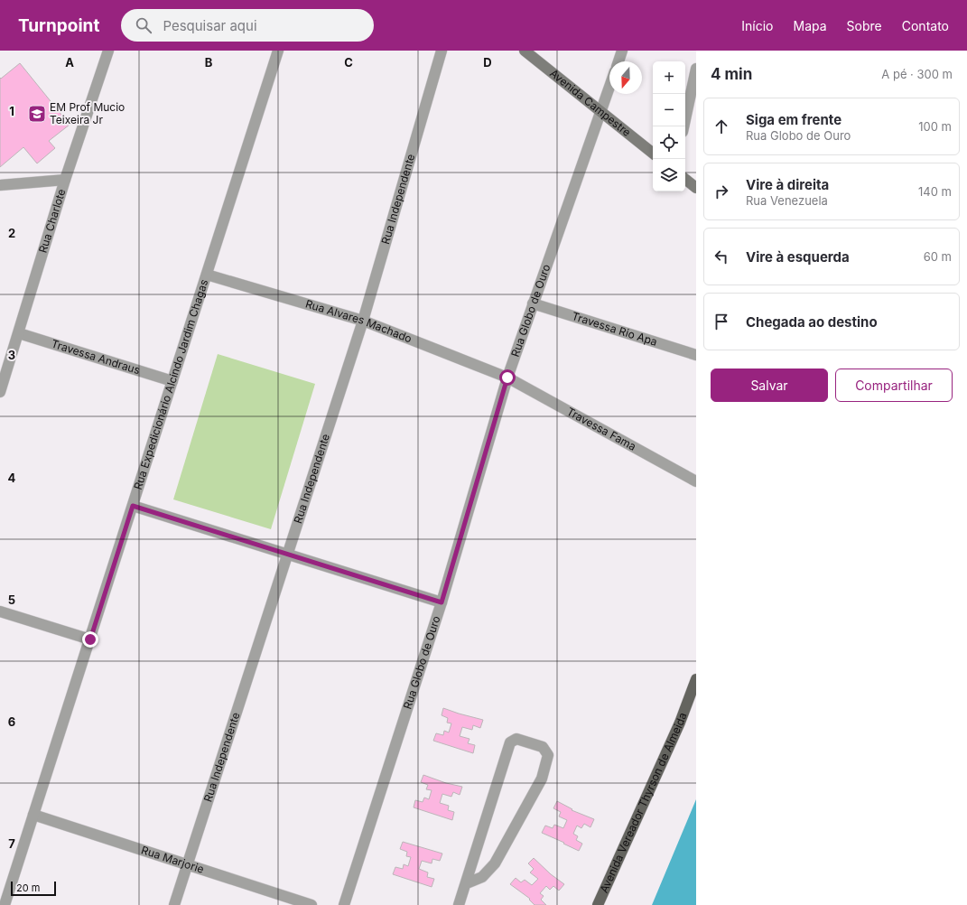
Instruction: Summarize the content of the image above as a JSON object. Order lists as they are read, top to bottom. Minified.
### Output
{"streets":{"main road":["Avenida Campestre","Avenida Vereador Thyrson de Almeida"],"street":["Rua Independente","Rua Charlote","Rua Globo de Ouro","Rua Alvares Machado","Travessa Rio Apa","Travessa Andraus","Rua Expedicionário Alcindo Jardim Chagas","Travessa Fama","Rua Marjorie"]},"crossings":[["Avenida Campestre","Rua Globo de Ouro"],["Rua Independente","Rua Alvares Machado"],["Rua Independente","Rua Marjorie"],["Rua Charlote","Travessa Andraus"],["Rua Globo de Ouro","Rua Alvares Machado"],["Rua Globo de Ouro","Travessa Rio Apa"],["Rua Globo de Ouro","Travessa Fama"],["Rua Alvares Machado","Rua Expedicionário Alcindo Jardim Chagas"],["Rua Alvares Machado","Travessa Fama"],["Travessa Andraus","Rua Expedicionário Alcindo Jardim Chagas"],["Rua Expedicionário Alcindo Jardim Chagas","Rua Marjorie"]],"places":{"school or university":["EM Prof Mucio Teixeira Jr"]},"scale_bar":"20 m","north":"bottom","page":{"header":"Turnpoint","search":"Pesquisar aqui","nav":["Início","Mapa","Sobre","Contato"],"heading":["4 min","A pé · 300 m"],"map_buttons":["+","−"],"list":[["Siga em frente","Rua Globo de Ouro","100 m"],["Vire à direita","Rua Venezuela","140 m"],["Vire à esquerda","60 m"],"Chegada ao destino"],"buttons":["Salvar","Compartilhar"],"scale":"20 m"},"grid":{"columns":["A","B","C","D"],"rows":["1","2","3","4","5","6","7"]}}
